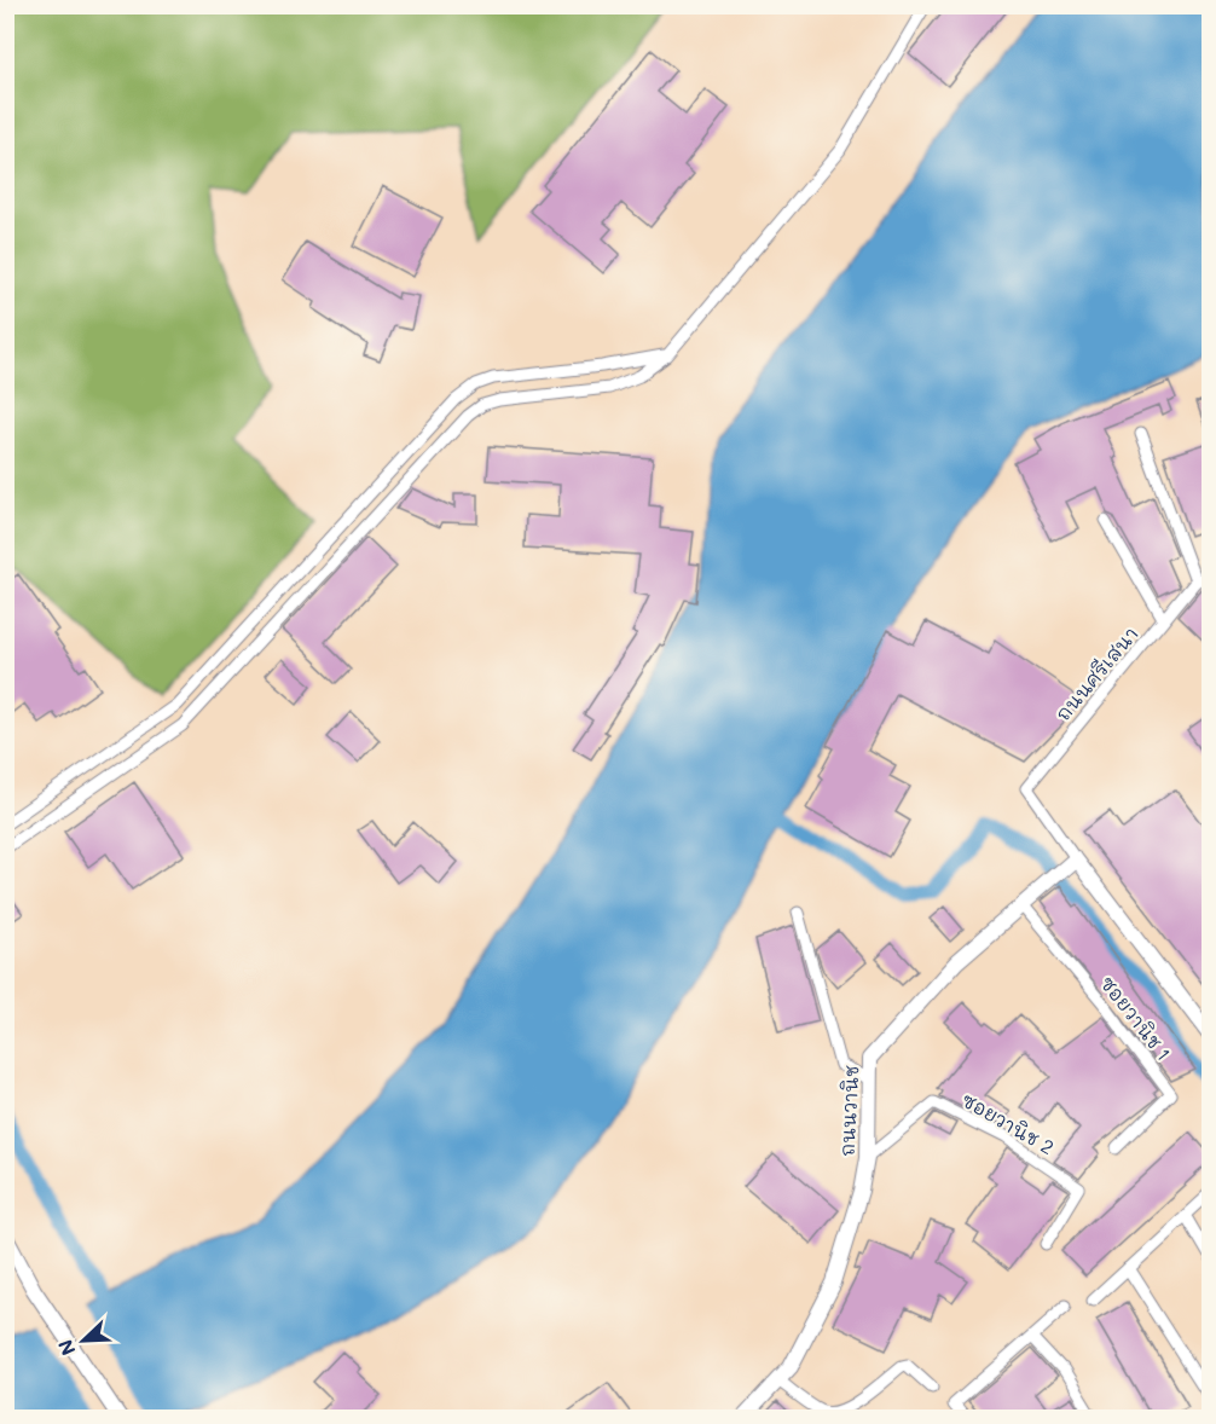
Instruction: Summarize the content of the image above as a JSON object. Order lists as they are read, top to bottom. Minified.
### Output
{"streets":{"street":["ถนนศรีเสนา","ซอยวานิช 1","ถนนวานิช","ซอยวานิช 2"]},"crossings":[["ถนนศรีเสนา","ถนนวานิช"],["ซอยวานิช 1","ถนนวานิช"],["ถนนวานิช","ซอยวานิช 2"]],"north":"bottom left"}
